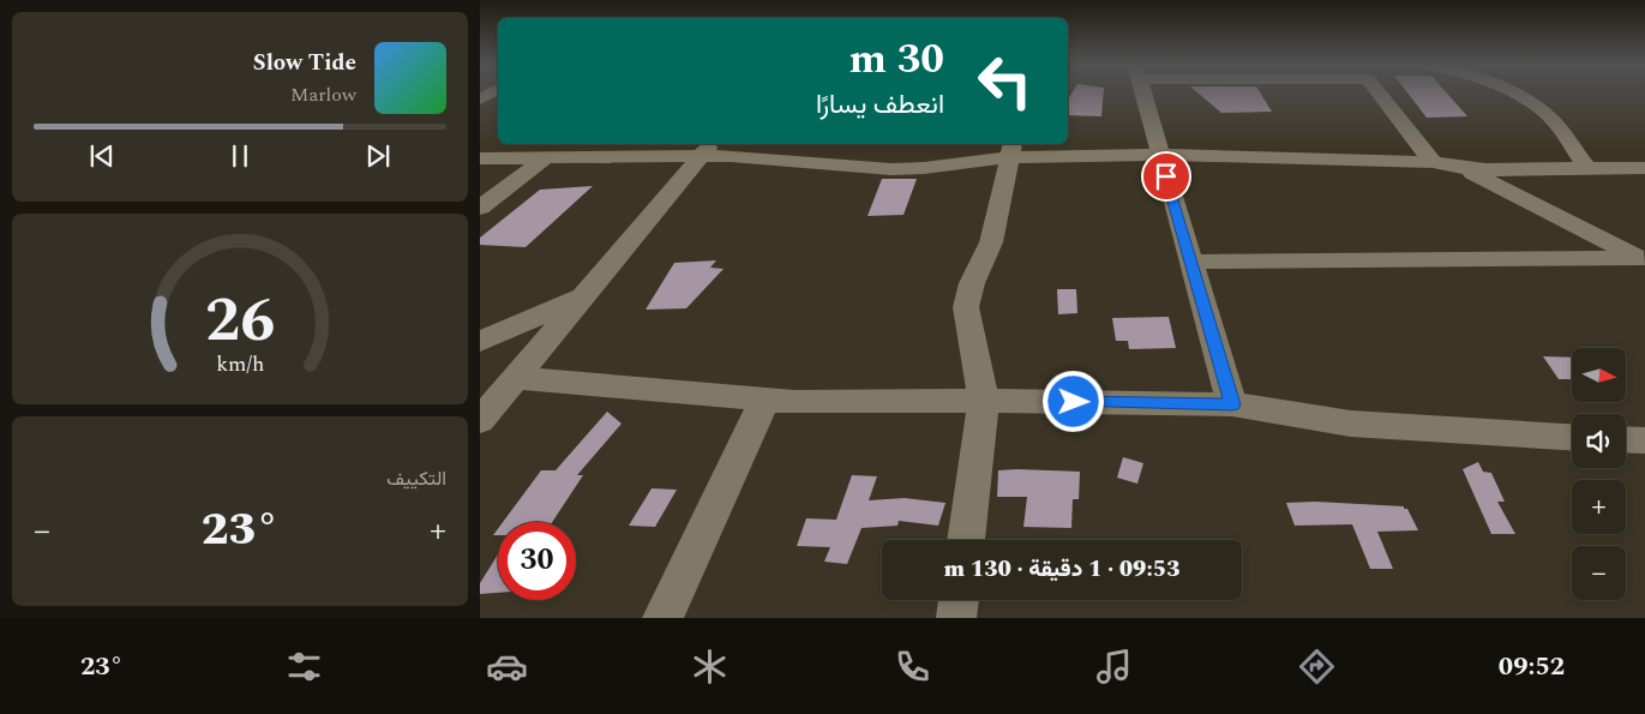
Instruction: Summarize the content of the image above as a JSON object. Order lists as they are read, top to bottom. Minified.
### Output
{"north":"right","page":{"turn":["30 m","انعطف يسارًا"],"song":["Slow Tide","Marlow"],"map_buttons":["+","−"],"tile":"التكييف","heat":["−","23°","+"],"limit":"30","trip":"09:53 · 1 دقيقة · 130 m","tabs":["09:52","23°"],"gauge":["26","km/h"]}}
